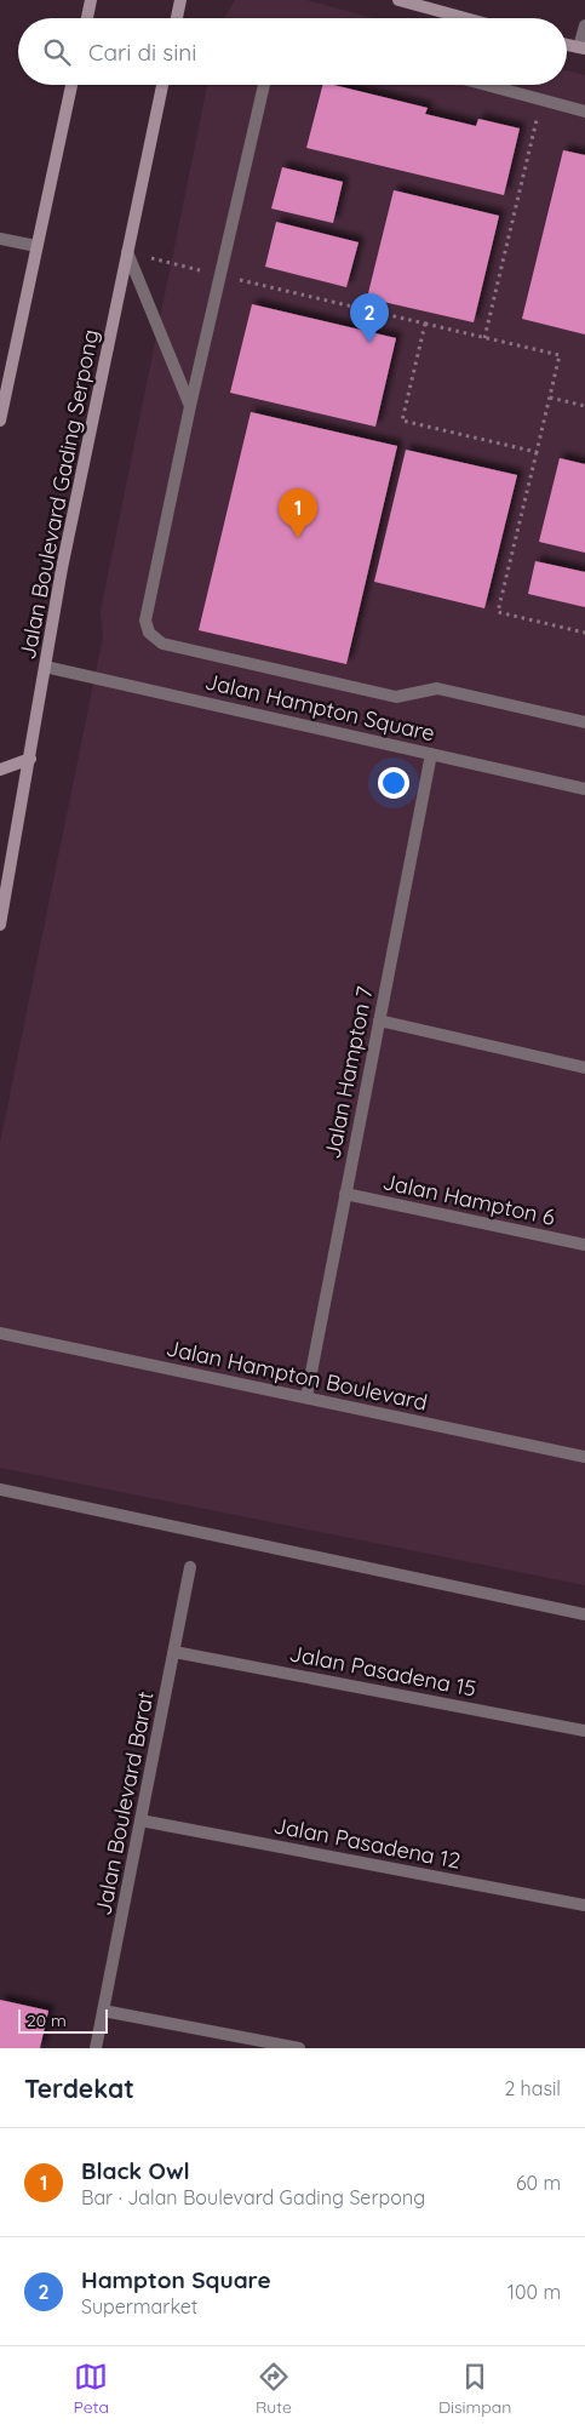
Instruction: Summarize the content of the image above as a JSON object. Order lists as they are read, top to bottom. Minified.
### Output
{"streets":{"main road":["Jalan Boulevard Gading Serpong"],"street":["Jalan Hampton Square","Jalan Hampton 7","Jalan Hampton 6","Jalan Hampton Boulevard","Jalan Pasadena 15","Jalan Boulevard Barat","Jalan Pasadena 12"]},"crossings":[["Jalan Boulevard Gading Serpong","Jalan Hampton Square"],["Jalan Hampton Square","Jalan Hampton 7"],["Jalan Hampton 7","Jalan Hampton 6"],["Jalan Hampton 7","Jalan Hampton Boulevard"],["Jalan Pasadena 15","Jalan Boulevard Barat"],["Jalan Boulevard Barat","Jalan Pasadena 12"]],"scale_bar":"20 m","page":{"search":"Cari di sini","pins":["2","1"],"scale":"20 m","heading":["Terdekat","2 hasil"],"list":[{"mark":"1","name":"Black Owl","note":"Bar · Jalan Boulevard Gading Serpong","value":"60 m"},{"mark":"2","name":"Hampton Square","note":"Supermarket","value":"100 m"}],"nav":["Peta","Rute","Disimpan"]}}
